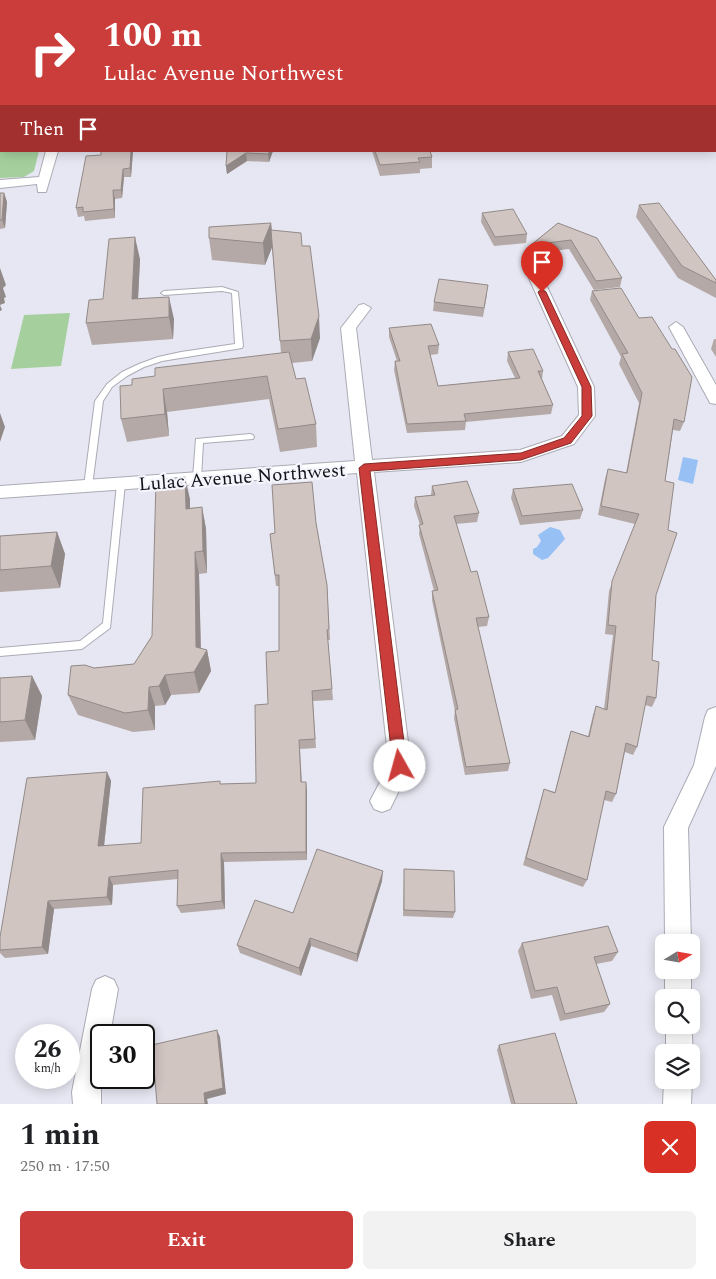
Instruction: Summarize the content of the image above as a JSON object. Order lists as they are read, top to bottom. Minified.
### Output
{"streets":{"street":["Lulac Avenue Northwest"]},"north":"right","page":{"turn":["100 m","Lulac Avenue Northwest"],"then":"Then","speed":"26 km/h","limit":"30","heading":["1 min","250 m · 17:50"],"buttons":["Exit","Share"]}}
